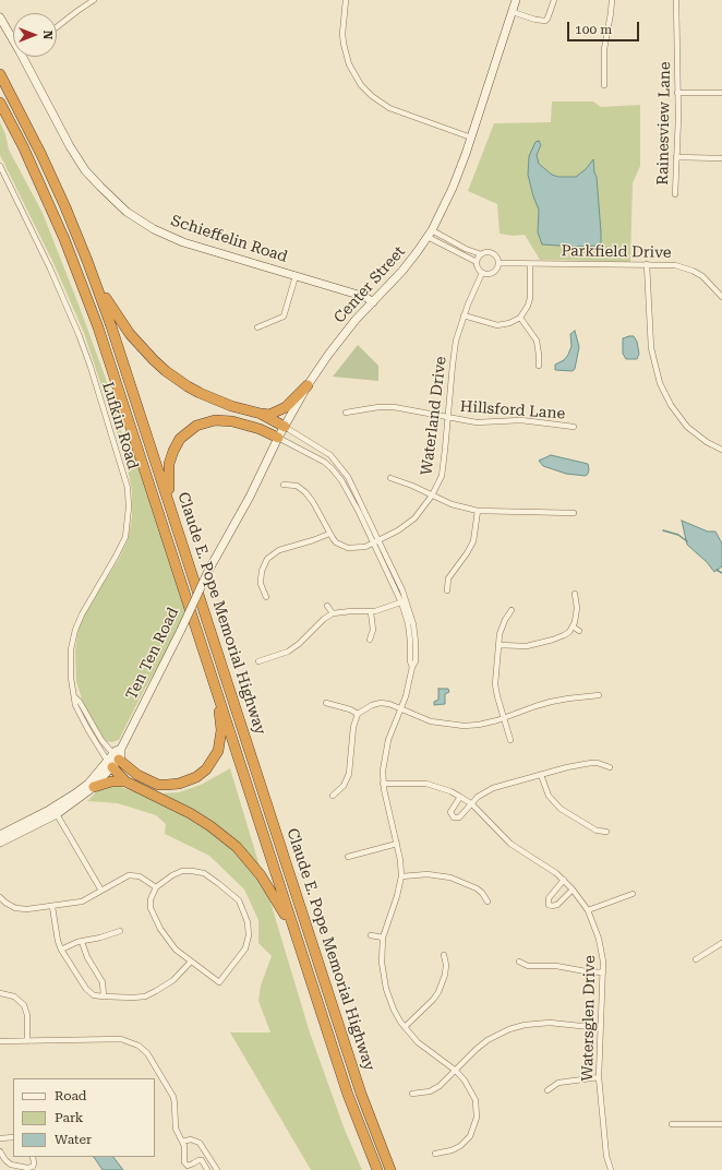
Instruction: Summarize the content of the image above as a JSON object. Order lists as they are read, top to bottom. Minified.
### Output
{"streets":{"highway":["Claude E. Pope Memorial Highway"],"main road":["Schieffelin Road","Center Street","Ten Ten Road"],"street":["Rainesview Lane","Parkfield Drive","Hillsford Lane","Waterland Drive","Lufkin Road","Watersglen Drive"]},"crossings":[["Schieffelin Road","Center Street"],["Parkfield Drive","Center Street"],["Parkfield Drive","Waterland Drive"],["Center Street","Ten Ten Road"],["Hillsford Lane","Waterland Drive"],["Lufkin Road","Ten Ten Road"]],"legend":["Road","Park","Water"],"scale_bar":"100 m","north":"right"}
